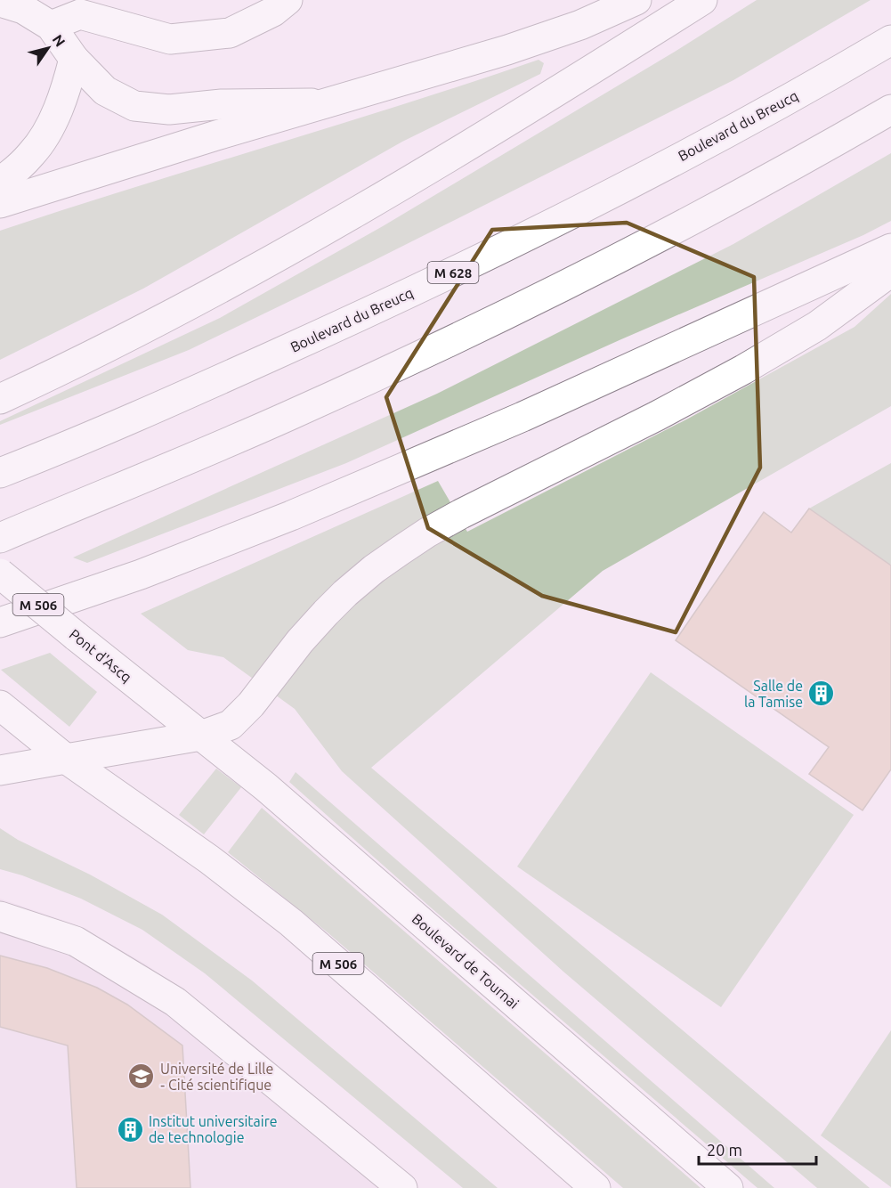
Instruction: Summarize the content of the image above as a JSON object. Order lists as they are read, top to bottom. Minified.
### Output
{"streets":{"main road":["Boulevard du Breucq","M 628","M 506","Pont d'Ascq","Boulevard de Tournai"]},"crossings":[["Pont d'Ascq","Boulevard de Tournai"]],"places":{"building":["Salle de la Tamise","Institut universitaire de technologie"],"school or university":["Université de Lille ‐ Cité scientifique"]},"scale_bar":"20 m","north":"top right"}
